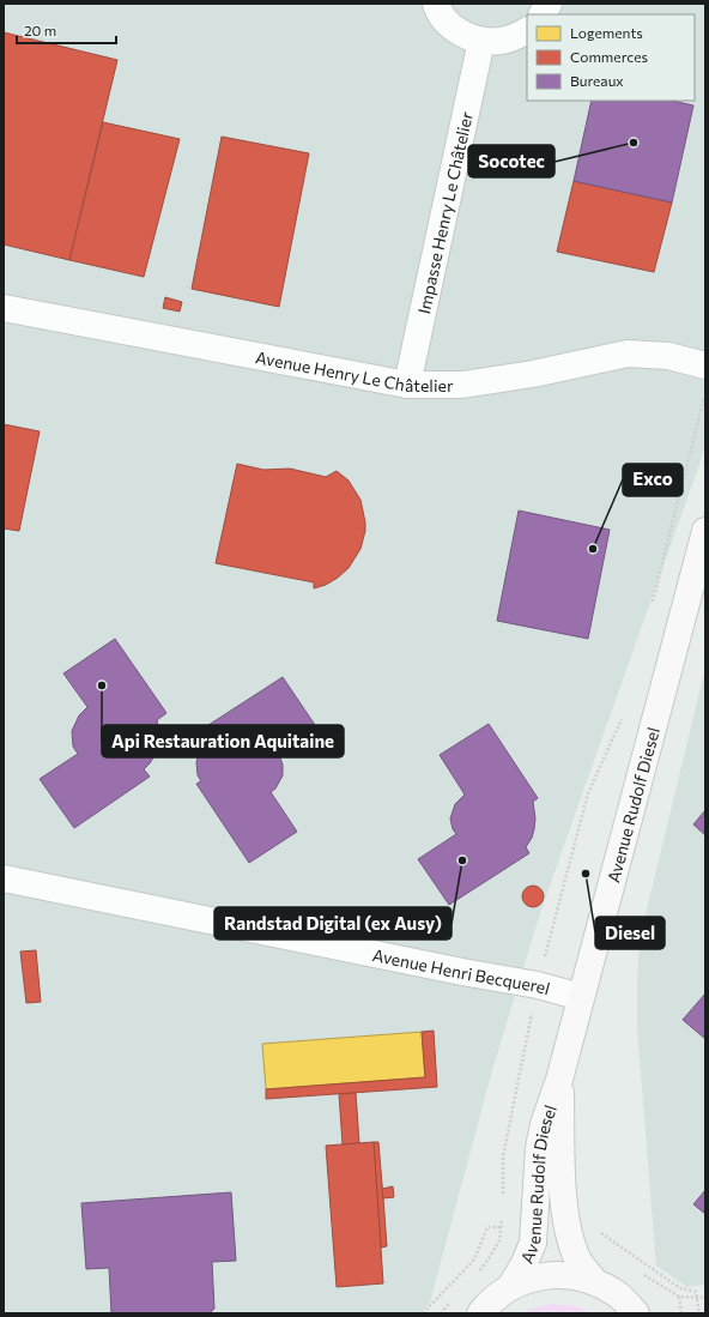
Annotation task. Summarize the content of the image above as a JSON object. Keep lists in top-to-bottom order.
{
  "streets": {
    "street": [
      "Impasse Henry Le Châtelier",
      "Avenue Henry Le Châtelier",
      "Avenue Rudolf Diesel",
      "Avenue Henri Becquerel"
    ]
  },
  "crossings": [
    ["Impasse Henry Le Châtelier", "Avenue Henry Le Châtelier"],
    ["Avenue Rudolf Diesel", "Avenue Henri Becquerel"]
  ],
  "places": [
    "Socotec",
    "Exco",
    "Api Restauration Aquitaine",
    "Randstad Digital (ex Ausy)",
    "Diesel"
  ],
  "legend": ["Logements", "Commerces", "Bureaux"],
  "scale_bar": "20 m"
}
